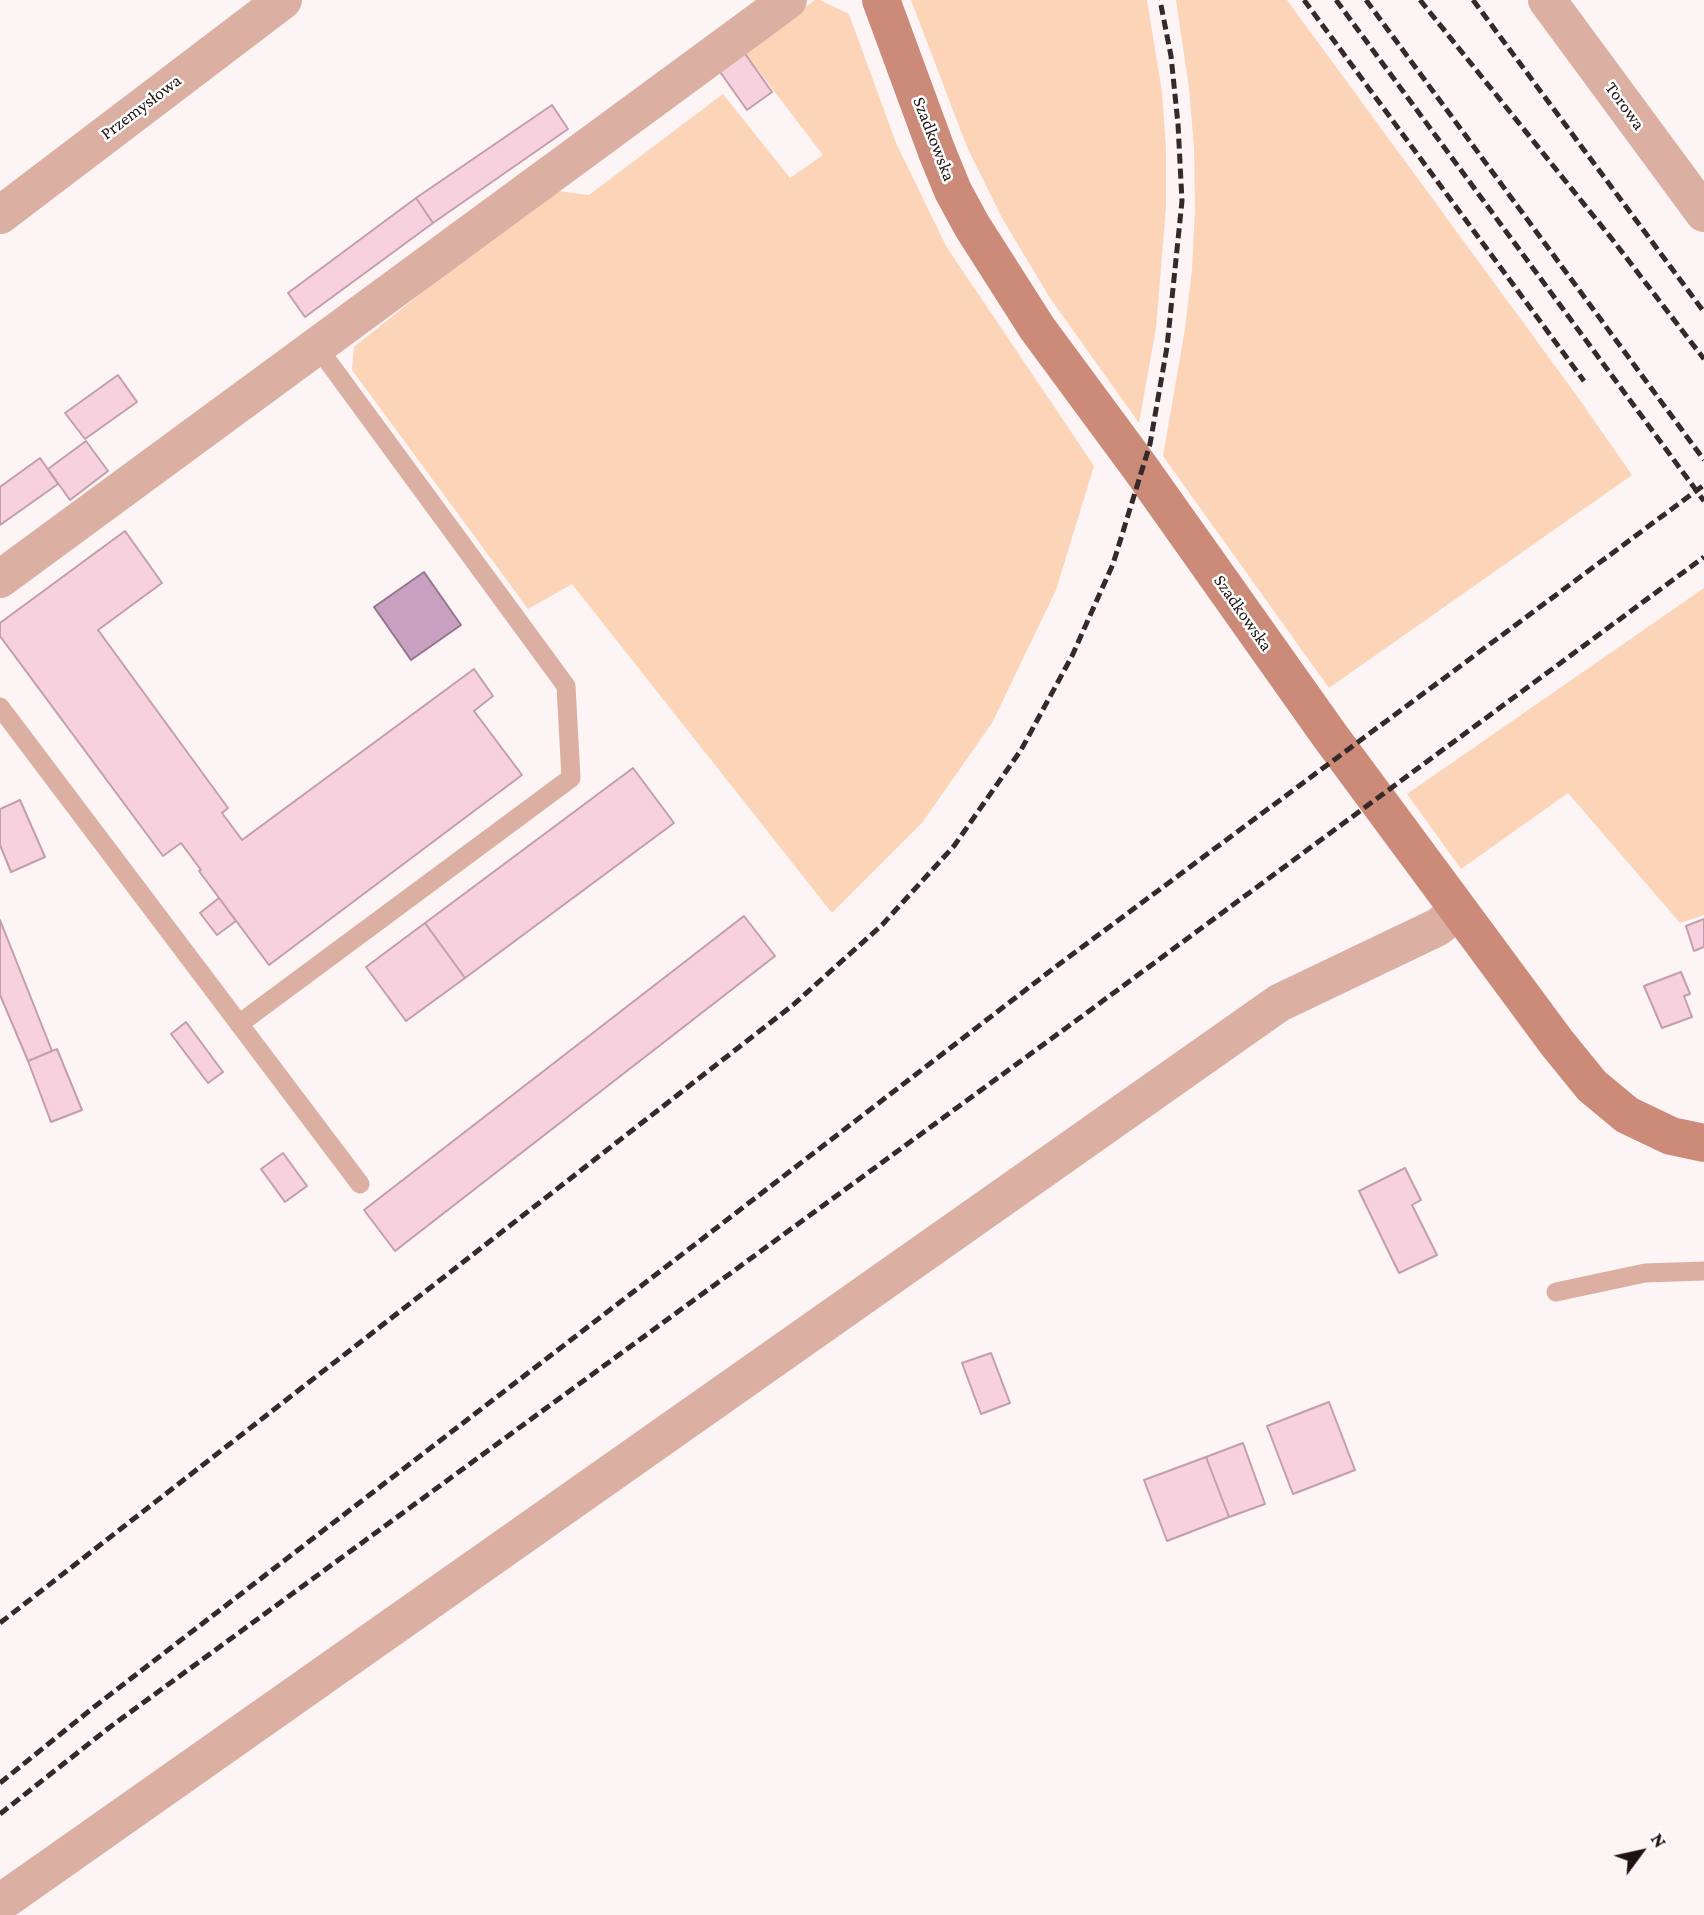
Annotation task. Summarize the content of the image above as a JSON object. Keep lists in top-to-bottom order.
{
  "streets": {
    "street": ["Torowa", "Przemysłowa", "Szadkowska"]
  },
  "north": "top right"
}
